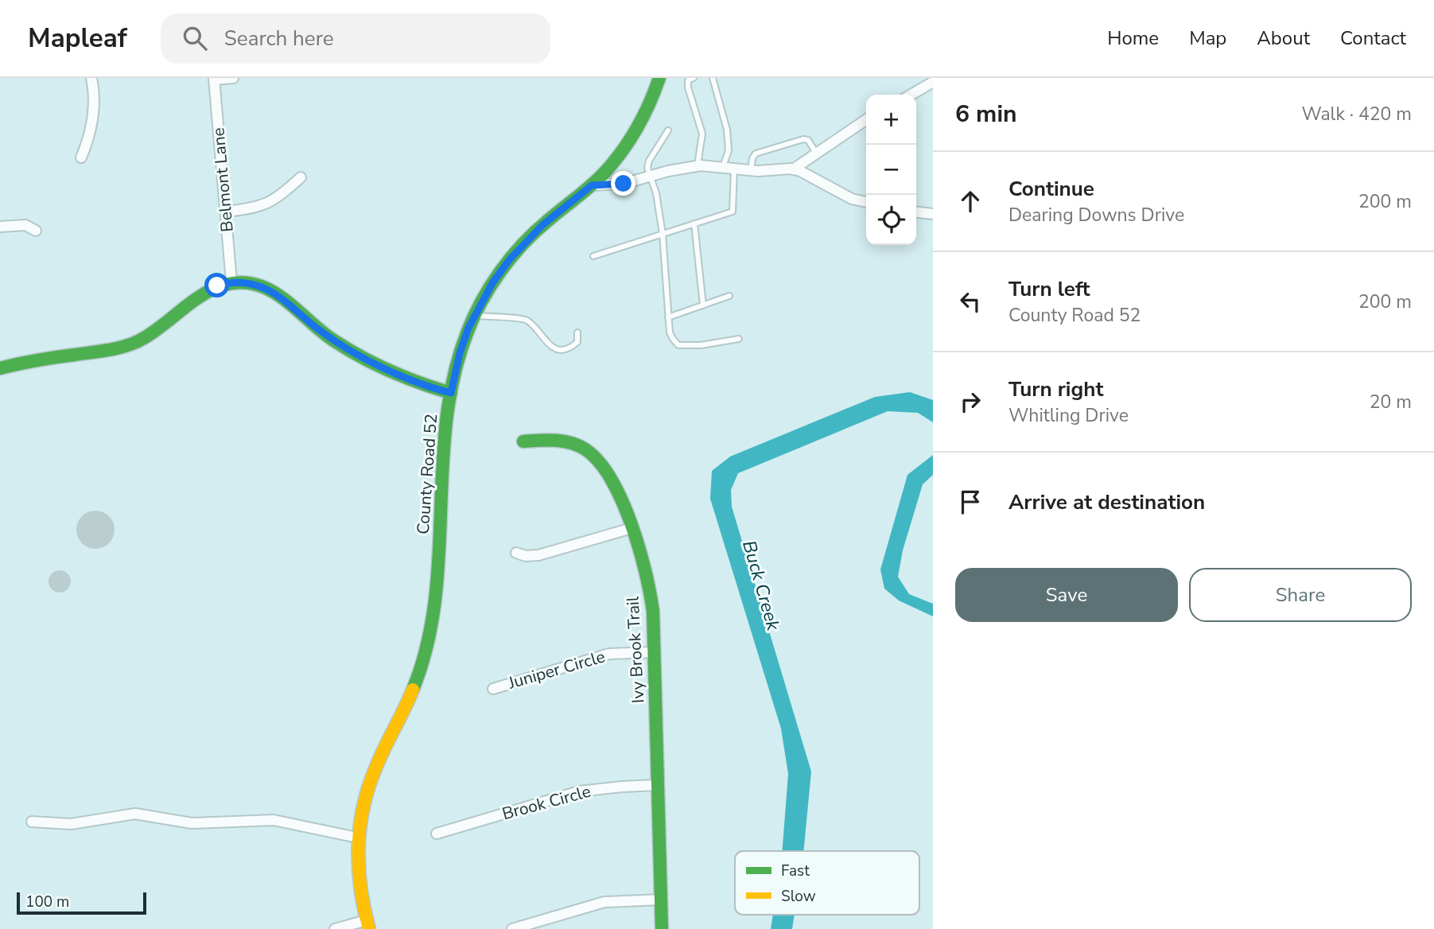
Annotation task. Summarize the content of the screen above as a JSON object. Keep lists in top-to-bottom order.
{
  "streets": {
    "street": [
      "Belmont Lane",
      "County Road 52",
      "Ivy Brook Trail",
      "Juniper Circle",
      "Brook Circle"
    ]
  },
  "crossings": [
    ["Ivy Brook Trail", "Juniper Circle"],
    ["Ivy Brook Trail", "Brook Circle"]
  ],
  "water": ["Buck Creek"],
  "legend": ["Fast", "Slow"],
  "scale_bar": "100 m",
  "page": {
    "header": "Mapleaf",
    "search": "Search here",
    "nav": [
      "Home",
      "Map",
      "About",
      "Contact"
    ],
    "heading": ["6 min", "Walk · 420 m"],
    "map_buttons": ["+", "−"],
    "list": [
      ["Continue", "Dearing Downs Drive", "200 m"],
      ["Turn left", "County Road 52", "200 m"],
      ["Turn right", "Whitling Drive", "20 m"],
      "Arrive at destination"
    ],
    "buttons": ["Save", "Share"],
    "scale": "100 m"
  }
}
